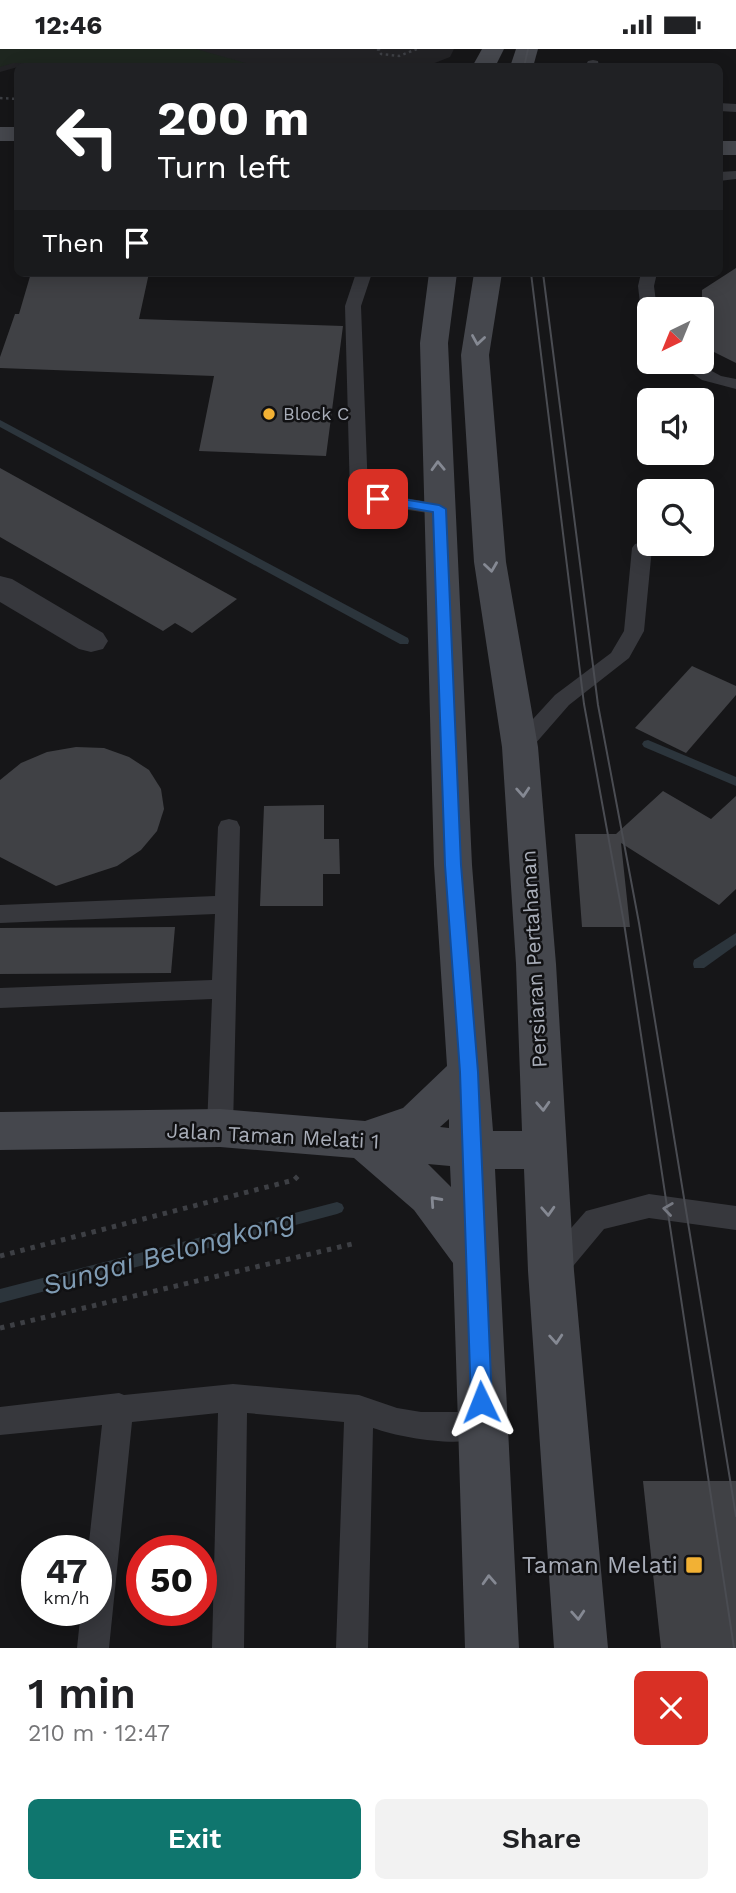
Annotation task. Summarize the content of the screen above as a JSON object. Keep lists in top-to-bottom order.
{
  "streets": {
    "main road": ["Persiaran Pertahanan", "Jalan Taman Melati 1"]
  },
  "crossings": [
    ["Persiaran Pertahanan", "Jalan Taman Melati 1"]
  ],
  "water": ["Sungai Belongkong"],
  "places": {
    "other": ["Block C"],
    "transit": ["Taman Melati"]
  },
  "north": "bottom left",
  "page": {
    "status": "12:46",
    "turn": ["200 m", "Turn left"],
    "then": "Then",
    "speed": "47 km/h",
    "limit": "50",
    "heading": ["1 min", "210 m · 12:47"],
    "buttons": ["Exit", "Share"]
  }
}
